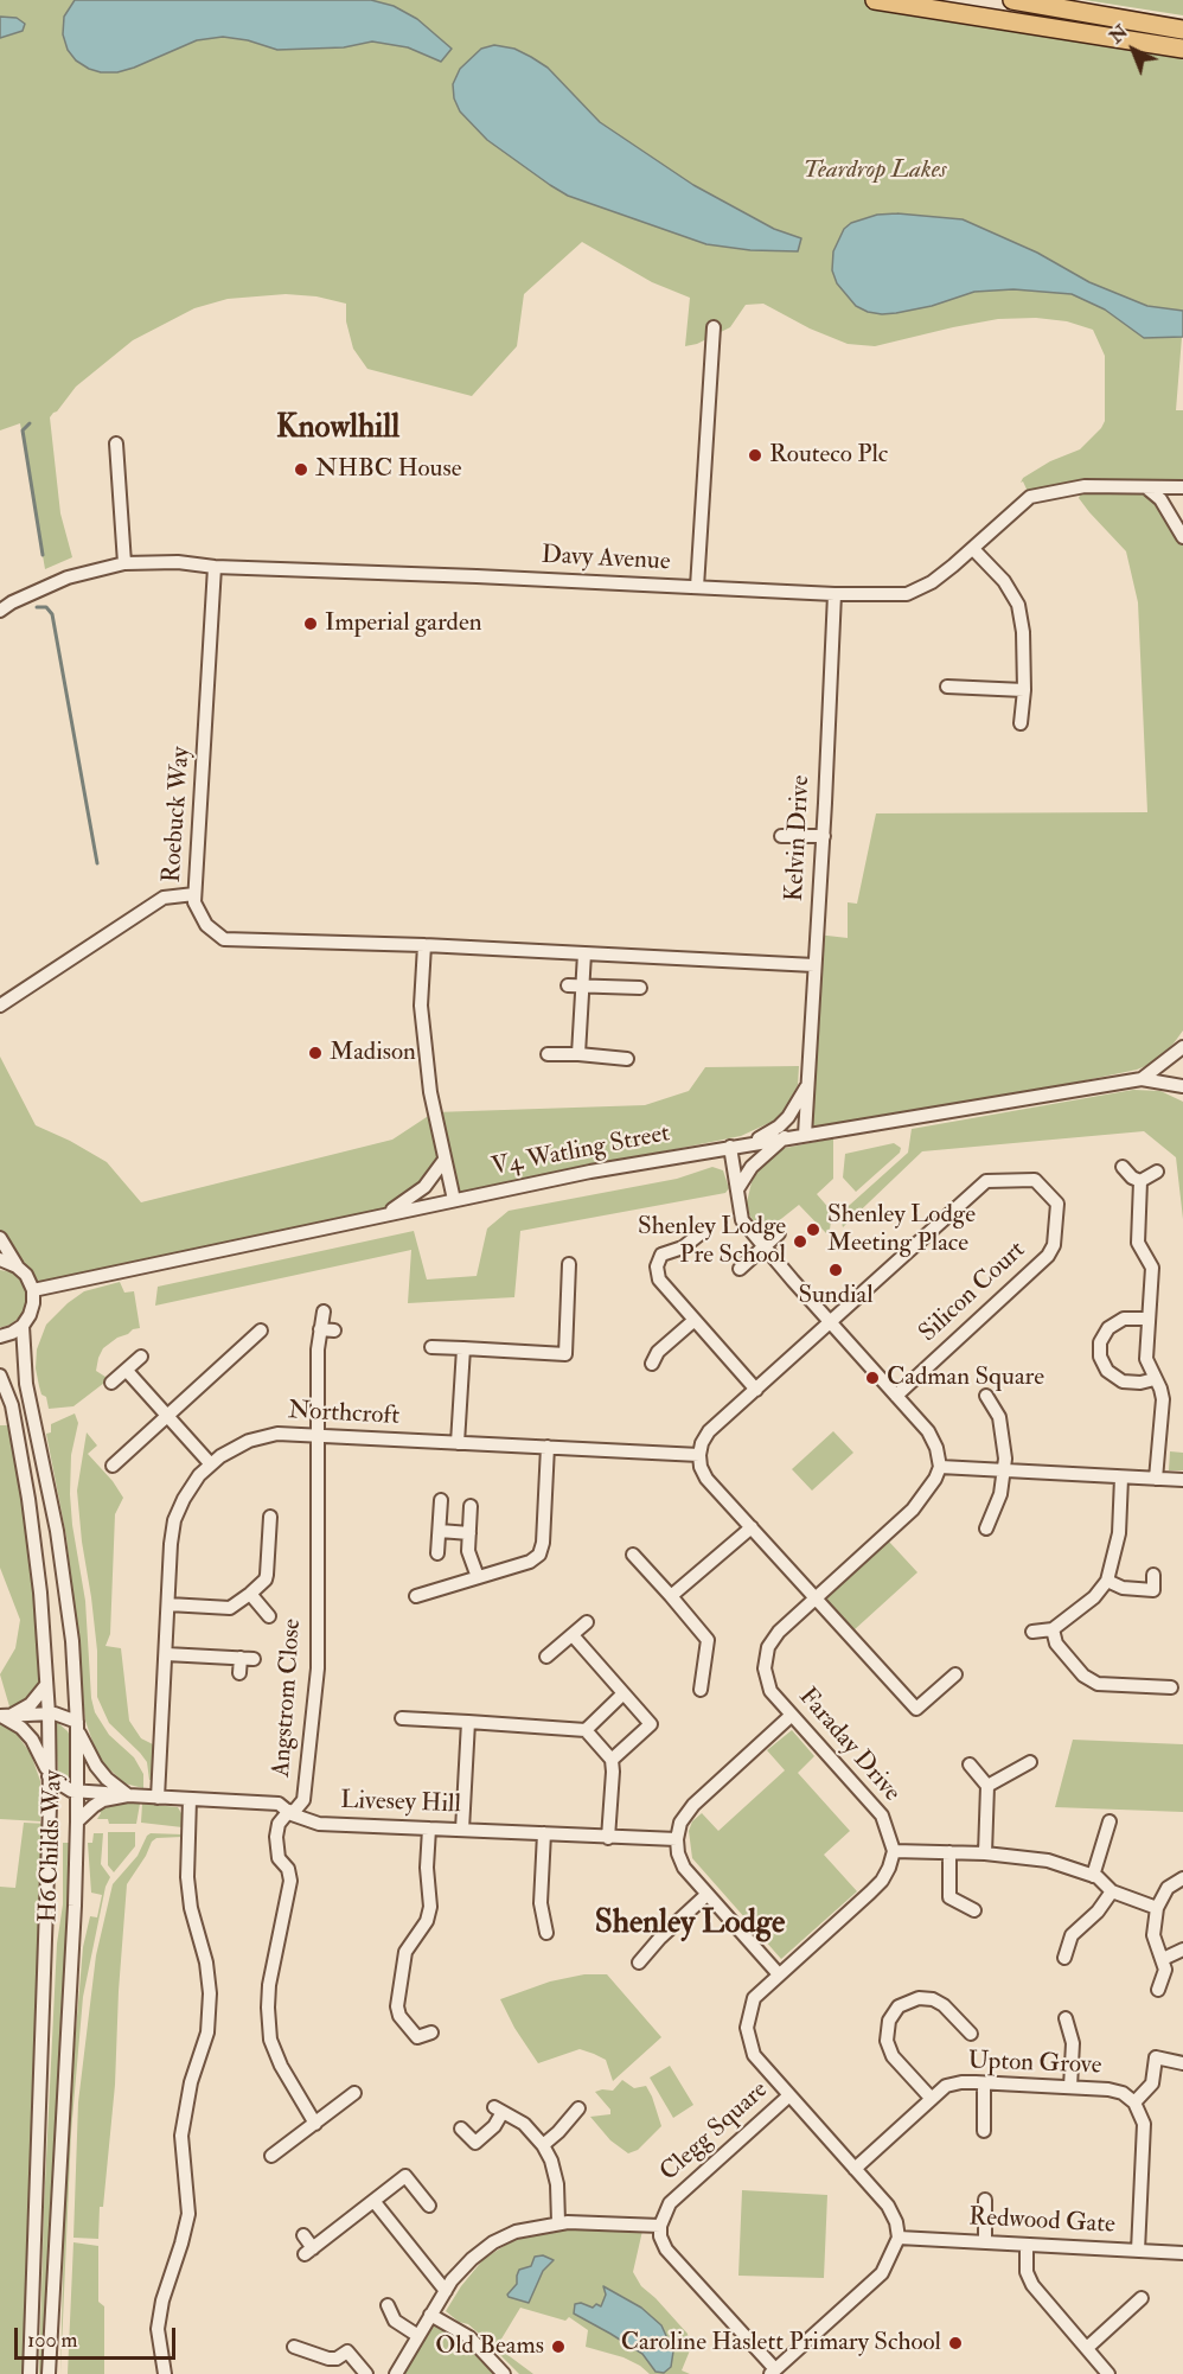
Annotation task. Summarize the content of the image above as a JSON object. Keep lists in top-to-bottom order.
{
  "streets": {
    "street": [
      "Davy Avenue",
      "Roebuck Way",
      "Kelvin Drive",
      "V4 Watling Street",
      "Silicon Court",
      "Northcroft",
      "Angstrom Close",
      "Faraday Drive",
      "Livesey Hill",
      "H6 Childs Way",
      "Upton Grove",
      "Clegg Square",
      "Redwood Gate"
    ]
  },
  "crossings": [
    ["Davy Avenue", "Roebuck Way"],
    ["Davy Avenue", "Kelvin Drive"],
    ["Roebuck Way", "Kelvin Drive"],
    ["Kelvin Drive", "V4 Watling Street"],
    ["V4 Watling Street", "H6 Childs Way"],
    ["Northcroft", "Angstrom Close"],
    ["Northcroft", "Livesey Hill"],
    ["Angstrom Close", "Livesey Hill"],
    ["Livesey Hill", "H6 Childs Way"]
  ],
  "districts": ["Knowlhill", "Shenley Lodge"],
  "parks": ["Teardrop Lakes"],
  "places": [
    "Routeco Plc",
    "NHBC House",
    "Imperial garden",
    "Madison",
    "Shenley Lodge Meeting Place",
    "Shenley Lodge Pre School",
    "Sundial",
    "Cadman Square",
    "Caroline Haslett Primary School",
    "Old Beams"
  ],
  "scale_bar": "100 m",
  "north": "top left"
}
